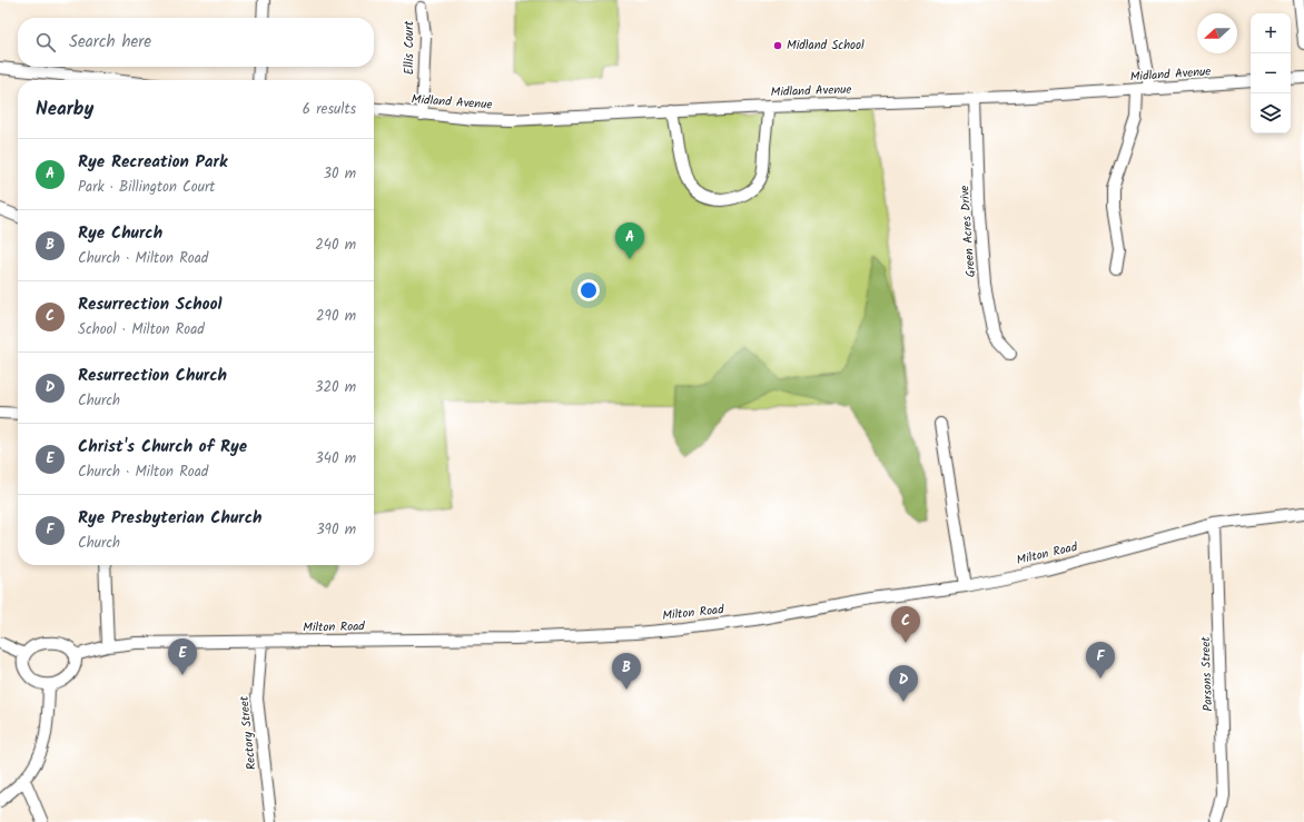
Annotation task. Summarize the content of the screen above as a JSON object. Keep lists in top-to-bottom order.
{
  "streets": {
    "street": [
      "Ellis Court",
      "Midland Avenue",
      "Green Acres Drive",
      "Milton Road",
      "Parsons Street",
      "Rectory Street"
    ]
  },
  "crossings": [
    ["Ellis Court", "Midland Avenue"],
    ["Midland Avenue", "Green Acres Drive"],
    ["Milton Road", "Parsons Street"],
    ["Milton Road", "Rectory Street"]
  ],
  "places": ["Midland School"],
  "north": "left",
  "page": {
    "map_buttons": ["+", "−"],
    "search": "Search here",
    "heading": ["Nearby", "6 results"],
    "list": [
      {
        "mark": "A",
        "name": "Rye Recreation Park",
        "note": "Park · Billington Court",
        "value": "30 m"
      },
      {
        "mark": "B",
        "name": "Rye Church",
        "note": "Church · Milton Road",
        "value": "240 m"
      },
      {
        "mark": "C",
        "name": "Resurrection School",
        "note": "School · Milton Road",
        "value": "290 m"
      },
      {
        "mark": "D",
        "name": "Resurrection Church",
        "note": "Church",
        "value": "320 m"
      },
      {
        "mark": "E",
        "name": "Christ's Church of Rye",
        "note": "Church · Milton Road",
        "value": "340 m"
      },
      {
        "mark": "F",
        "name": "Rye Presbyterian Church",
        "note": "Church",
        "value": "390 m"
      }
    ],
    "pins": [
      "A",
      "C",
      "E",
      "F",
      "B",
      "D"
    ]
  }
}
